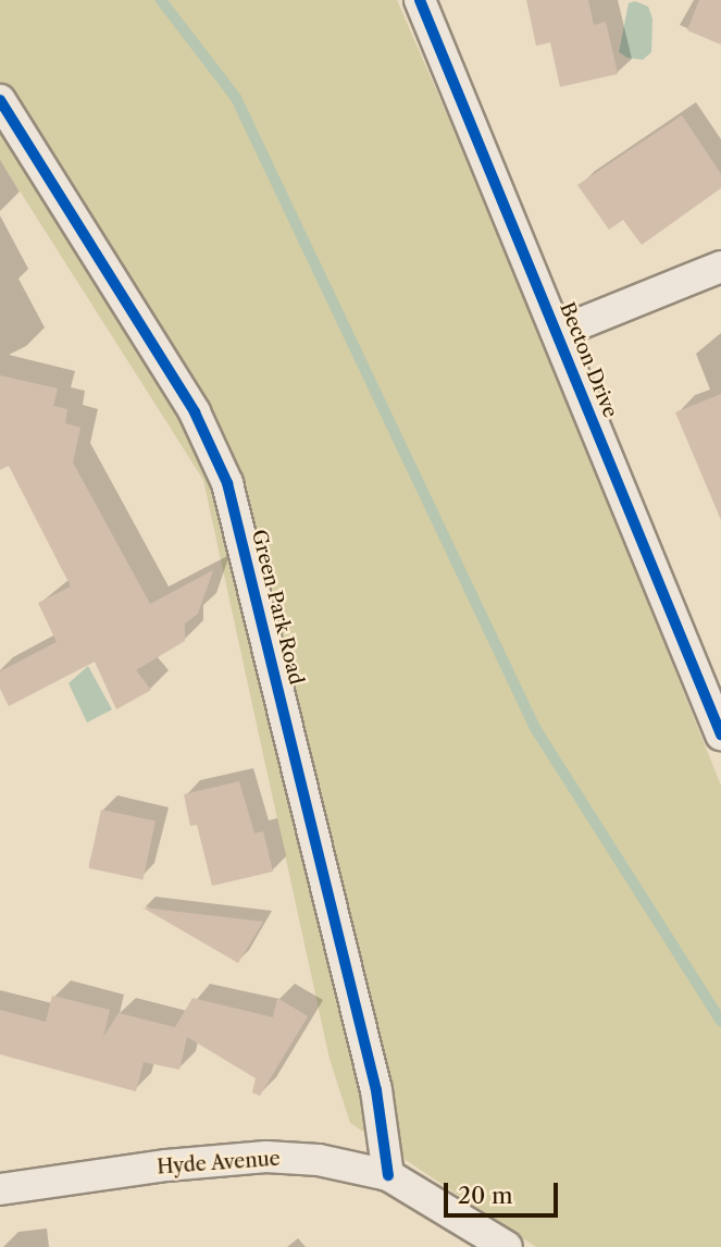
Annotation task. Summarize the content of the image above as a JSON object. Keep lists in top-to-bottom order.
{
  "streets": {
    "street": ["Becton Drive", "Green Park Road", "Hyde Avenue"]
  },
  "crossings": [
    ["Green Park Road", "Hyde Avenue"]
  ],
  "scale_bar": "20 m"
}
